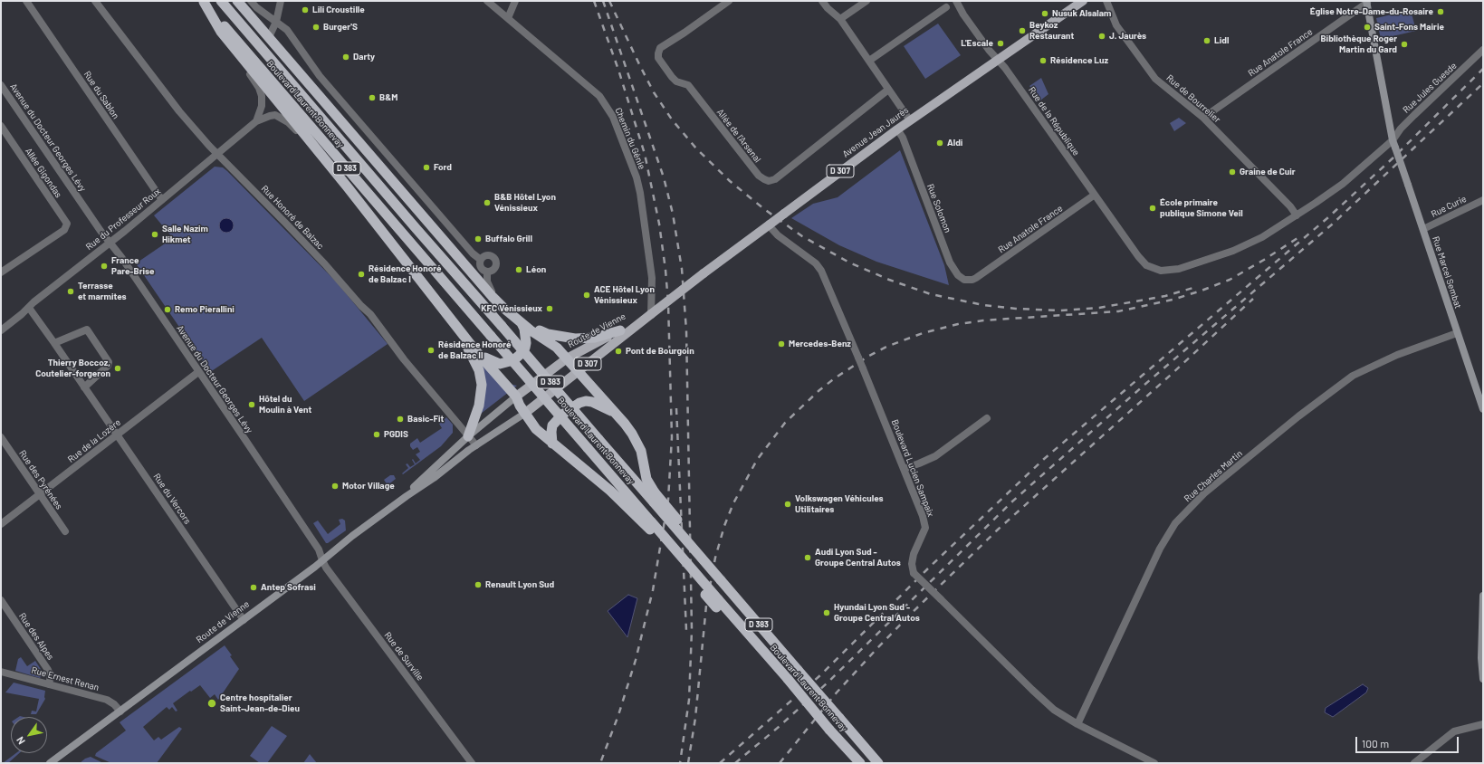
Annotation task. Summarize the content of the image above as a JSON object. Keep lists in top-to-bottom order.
{
  "streets": {
    "highway": ["Boulevard Laurent Bonnevay", "D 383"],
    "main road": [
      "Avenue Jean Jaurès",
      "D 307",
      "Rue Marcel Sembat",
      "Route de Vienne"
    ],
    "street": [
      "Rue Anatole France",
      "Rue Jules Guesde",
      "Rue du Sablon",
      "Rue de Bourrelier",
      "Rue de la République",
      "Allée de l'Arsenal",
      "Avenue du Docteur Georges Lévy",
      "Chemin du Génie",
      "Allée Gigondas",
      "Rue Curie",
      "Rue Solomon",
      "Rue Honoré de Balzac",
      "Rue du Professeur Roux",
      "Rue de la Lozère",
      "Boulevard Lucien Sampaix",
      "Rue Charles Martin",
      "Rue des Pyrénées",
      "Rue du Vercors",
      "Rue des Alpes",
      "Rue de Surville",
      "Rue Ernest Renan"
    ]
  },
  "crossings": [
    ["Rue Anatole France", "Rue de Bourrelier"],
    ["Rue Anatole France", "Rue de la République"],
    ["Rue Anatole France", "Rue Solomon"],
    ["Rue Anatole France", "Rue Marcel Sembat"],
    ["Rue Jules Guesde", "Rue de Bourrelier"],
    ["Rue Jules Guesde", "Rue de la République"],
    ["Rue Jules Guesde", "Rue Marcel Sembat"],
    ["Rue du Sablon", "Rue du Professeur Roux"],
    ["Rue de Bourrelier", "Rue de la République"],
    ["Rue de la République", "Avenue Jean Jaurès"],
    ["Avenue Jean Jaurès", "Chemin du Génie"],
    ["Avenue Jean Jaurès", "Rue Solomon"],
    ["Avenue Jean Jaurès", "Route de Vienne"],
    ["Avenue Jean Jaurès", "Boulevard Lucien Sampaix"],
    ["Avenue du Docteur Georges Lévy", "Rue du Professeur Roux"],
    ["Avenue du Docteur Georges Lévy", "Route de Vienne"],
    ["Avenue du Docteur Georges Lévy", "Rue de la Lozère"],
    ["Avenue du Docteur Georges Lévy", "Rue de Surville"],
    ["Chemin du Génie", "Route de Vienne"],
    ["Rue Curie", "Rue Marcel Sembat"],
    ["Rue Honoré de Balzac", "Rue du Professeur Roux"],
    ["Rue Honoré de Balzac", "Route de Vienne"],
    ["Rue du Professeur Roux", "Rue du Vercors"],
    ["Rue Marcel Sembat", "Rue Charles Martin"],
    ["Route de Vienne", "Rue du Vercors"],
    ["Route de Vienne", "Rue de Surville"],
    ["Route de Vienne", "Rue Ernest Renan"],
    ["Rue de la Lozère", "Rue des Pyrénées"],
    ["Rue de la Lozère", "Rue du Vercors"],
    ["Boulevard Lucien Sampaix", "Rue Charles Martin"],
    ["Rue des Alpes", "Rue Ernest Renan"]
  ],
  "places": [
    "Lili Croustille",
    "Église Notre-Dame-du-Rosaire",
    "Nusuk Alsalam",
    "Burger'S",
    "Saint-Fons Mairie",
    "Beykoz Restaurant",
    "J. Jaurès",
    "Lidl",
    "L'Escale",
    "Bibliothèque Roger Martin du Gard",
    "Darty",
    "Résidence Luz",
    "B&M",
    "Aldi",
    "Ford",
    "Graine de Cuir",
    "B&B Hôtel Lyon Vénissieux",
    "École primaire publique Simone Veil",
    "Salle Nazim Hikmet",
    "Buffalo Grill",
    "France Pare-Brise",
    "Léon",
    "Résidence Honoré de Balzac I",
    "Terrasse et marmites",
    "ACE Hôtel Lyon Vénissieux",
    "KFC Vénissieux",
    "Remo Pierallini",
    "Mercedes-Benz",
    "Résidence Honoré de Balzac II",
    "Pont de Bourgoin",
    "Thierry Boccoz, Coutelier-forgeron",
    "Hôtel du Moulin à Vent",
    "Basic-Fit",
    "PGDIS",
    "Motor Village",
    "Volkswagen Véhicules Utilitaires",
    "Audi Lyon Sud - Groupe Central Autos",
    "Renault Lyon Sud",
    "Antep Sofrasi",
    "Hyundai Lyon Sud - Groupe Central Autos",
    "Centre hospitalier Saint-Jean-de-Dieu"
  ],
  "scale_bar": "100 m",
  "north": "bottom left"
}
